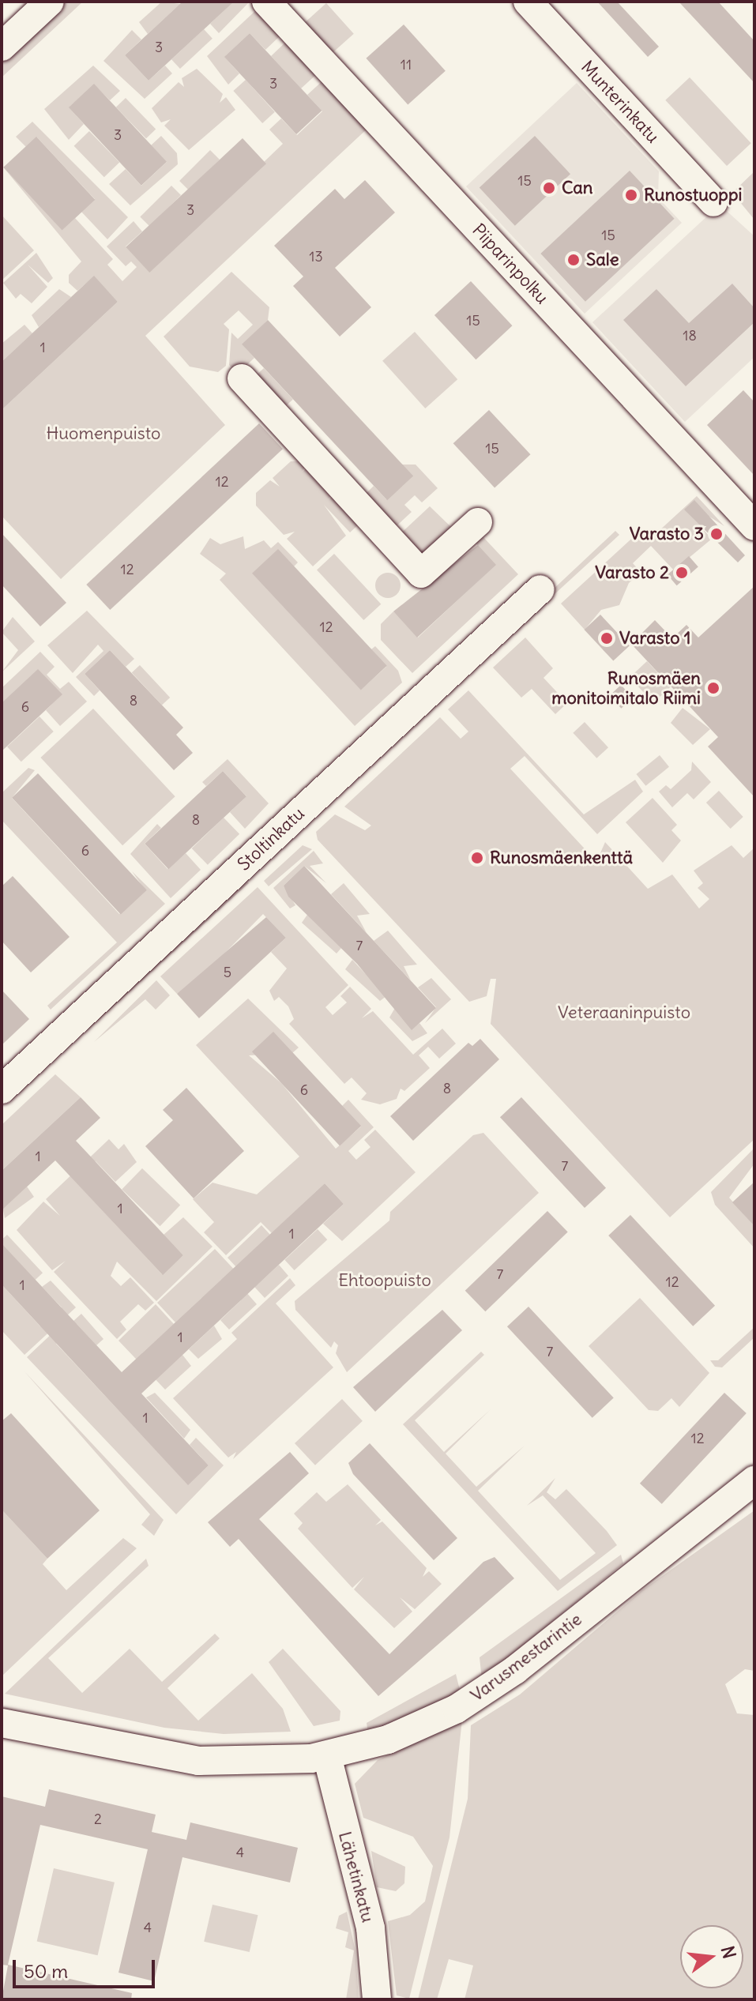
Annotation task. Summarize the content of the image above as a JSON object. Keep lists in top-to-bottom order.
{
  "streets": {
    "street": [
      "Munterinkatu",
      "Piiparinpolku",
      "Stoltinkatu",
      "Varusmestarintie",
      "Lähetinkatu"
    ]
  },
  "crossings": [
    ["Varusmestarintie", "Lähetinkatu"]
  ],
  "parks": ["Huomenpuisto", "Veteraaninpuisto", "Ehtoopuisto"],
  "places": [
    "Can",
    "Runostuoppi",
    "Sale",
    "Varasto 3",
    "Varasto 2",
    "Varasto 1",
    "Runosmäen monitoimitalo Riimi",
    "Runosmäenkenttä"
  ],
  "house_numbers": [
    "3",
    "11",
    "3",
    "3",
    "15",
    "3",
    "15",
    "13",
    "15",
    "18",
    "1",
    "15",
    "12",
    "12",
    "12",
    "8",
    "6",
    "8",
    "6",
    "7",
    "5",
    "8",
    "6",
    "1",
    "7",
    "1",
    "1",
    "7",
    "12",
    "1",
    "1",
    "7",
    "1",
    "12",
    "2",
    "4",
    "4"
  ],
  "scale_bar": "50 m",
  "north": "right"
}
